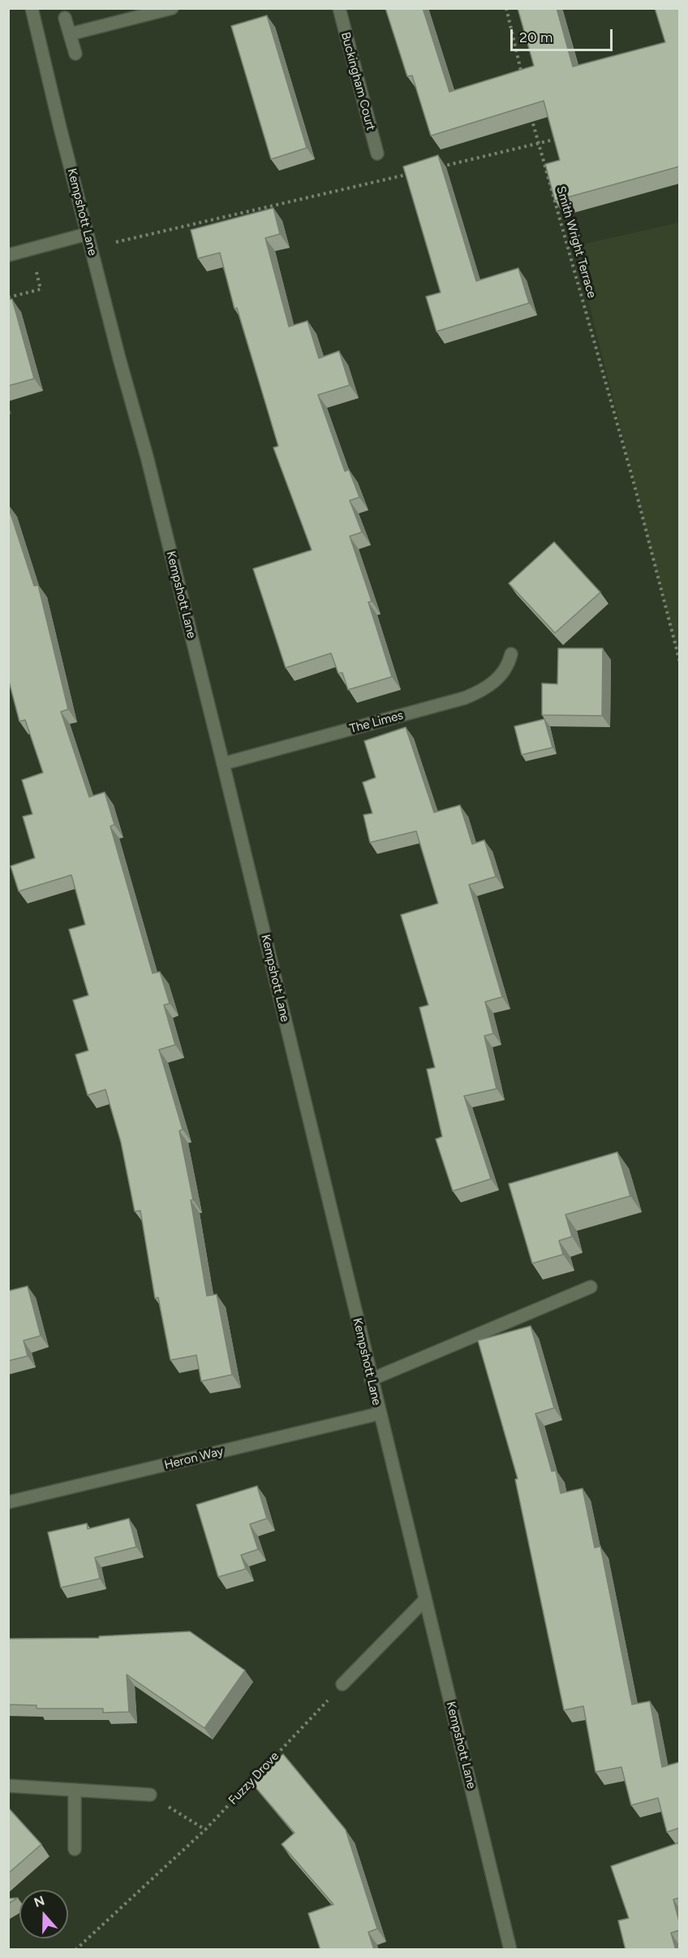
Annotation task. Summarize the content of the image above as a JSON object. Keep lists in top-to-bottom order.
{
  "streets": {
    "street": [
      "Buckingham Court",
      "Kempshott Lane",
      "The Limes",
      "Heron Way"
    ],
    "path": ["Smith Wright Terrace", "Fuzzy Drove"]
  },
  "crossings": [
    ["Kempshott Lane", "The Limes"],
    ["Kempshott Lane", "Heron Way"]
  ],
  "scale_bar": "20 m",
  "north": "top"
}
